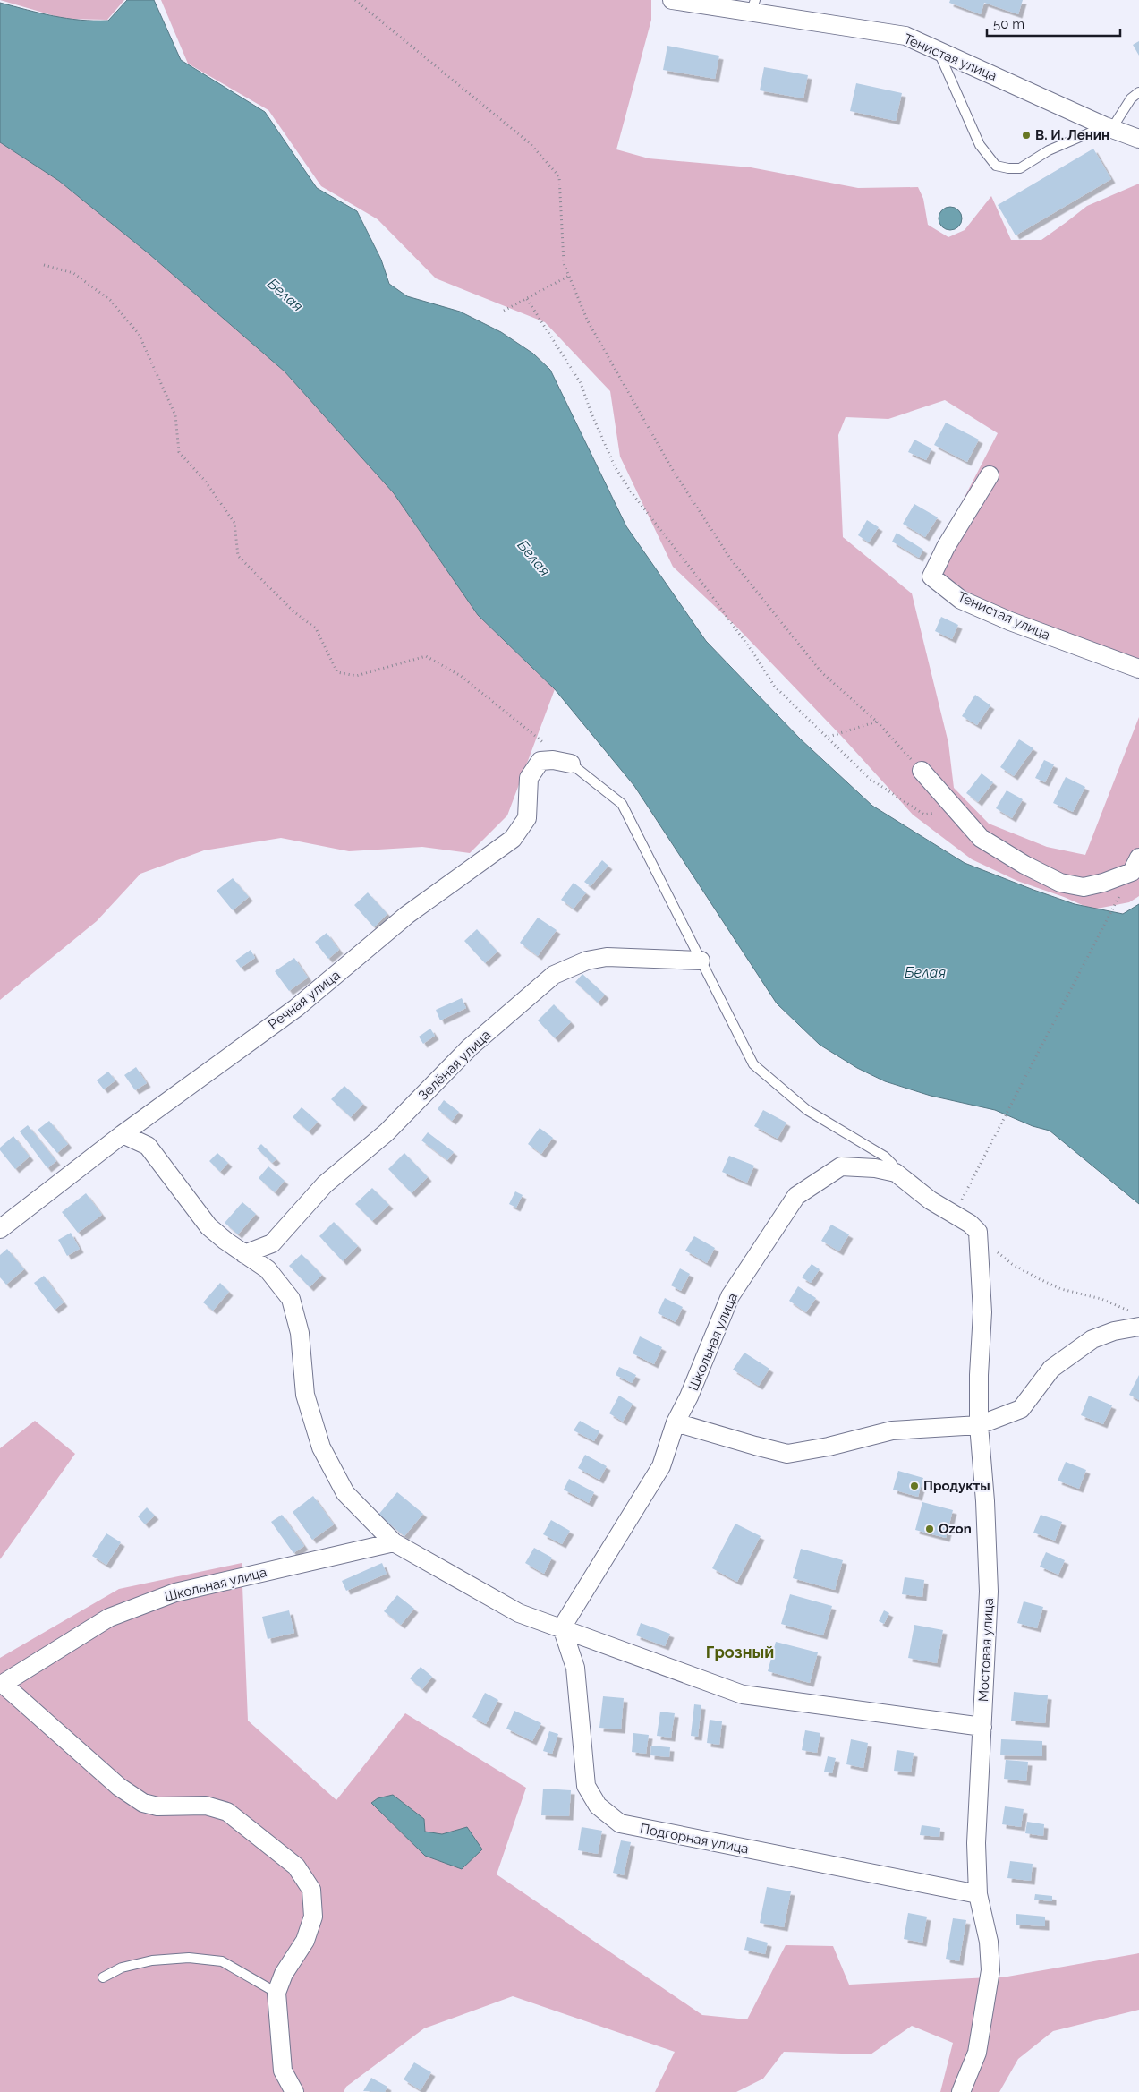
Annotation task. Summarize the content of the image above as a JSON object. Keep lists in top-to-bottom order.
{
  "streets": {
    "street": [
      "Тенистая улица",
      "Речная улица",
      "Зелёная улица",
      "Школьная улица",
      "Мостовая улица",
      "Подгорная улица"
    ]
  },
  "crossings": [
    ["Школьная улица", "Мостовая улица"],
    ["Школьная улица", "Подгорная улица"],
    ["Мостовая улица", "Подгорная улица"]
  ],
  "districts": ["Грозный"],
  "water": ["Белая"],
  "places": ["В. И. Ленин", "Продукты", "Ozon"],
  "scale_bar": "50 m"
}
